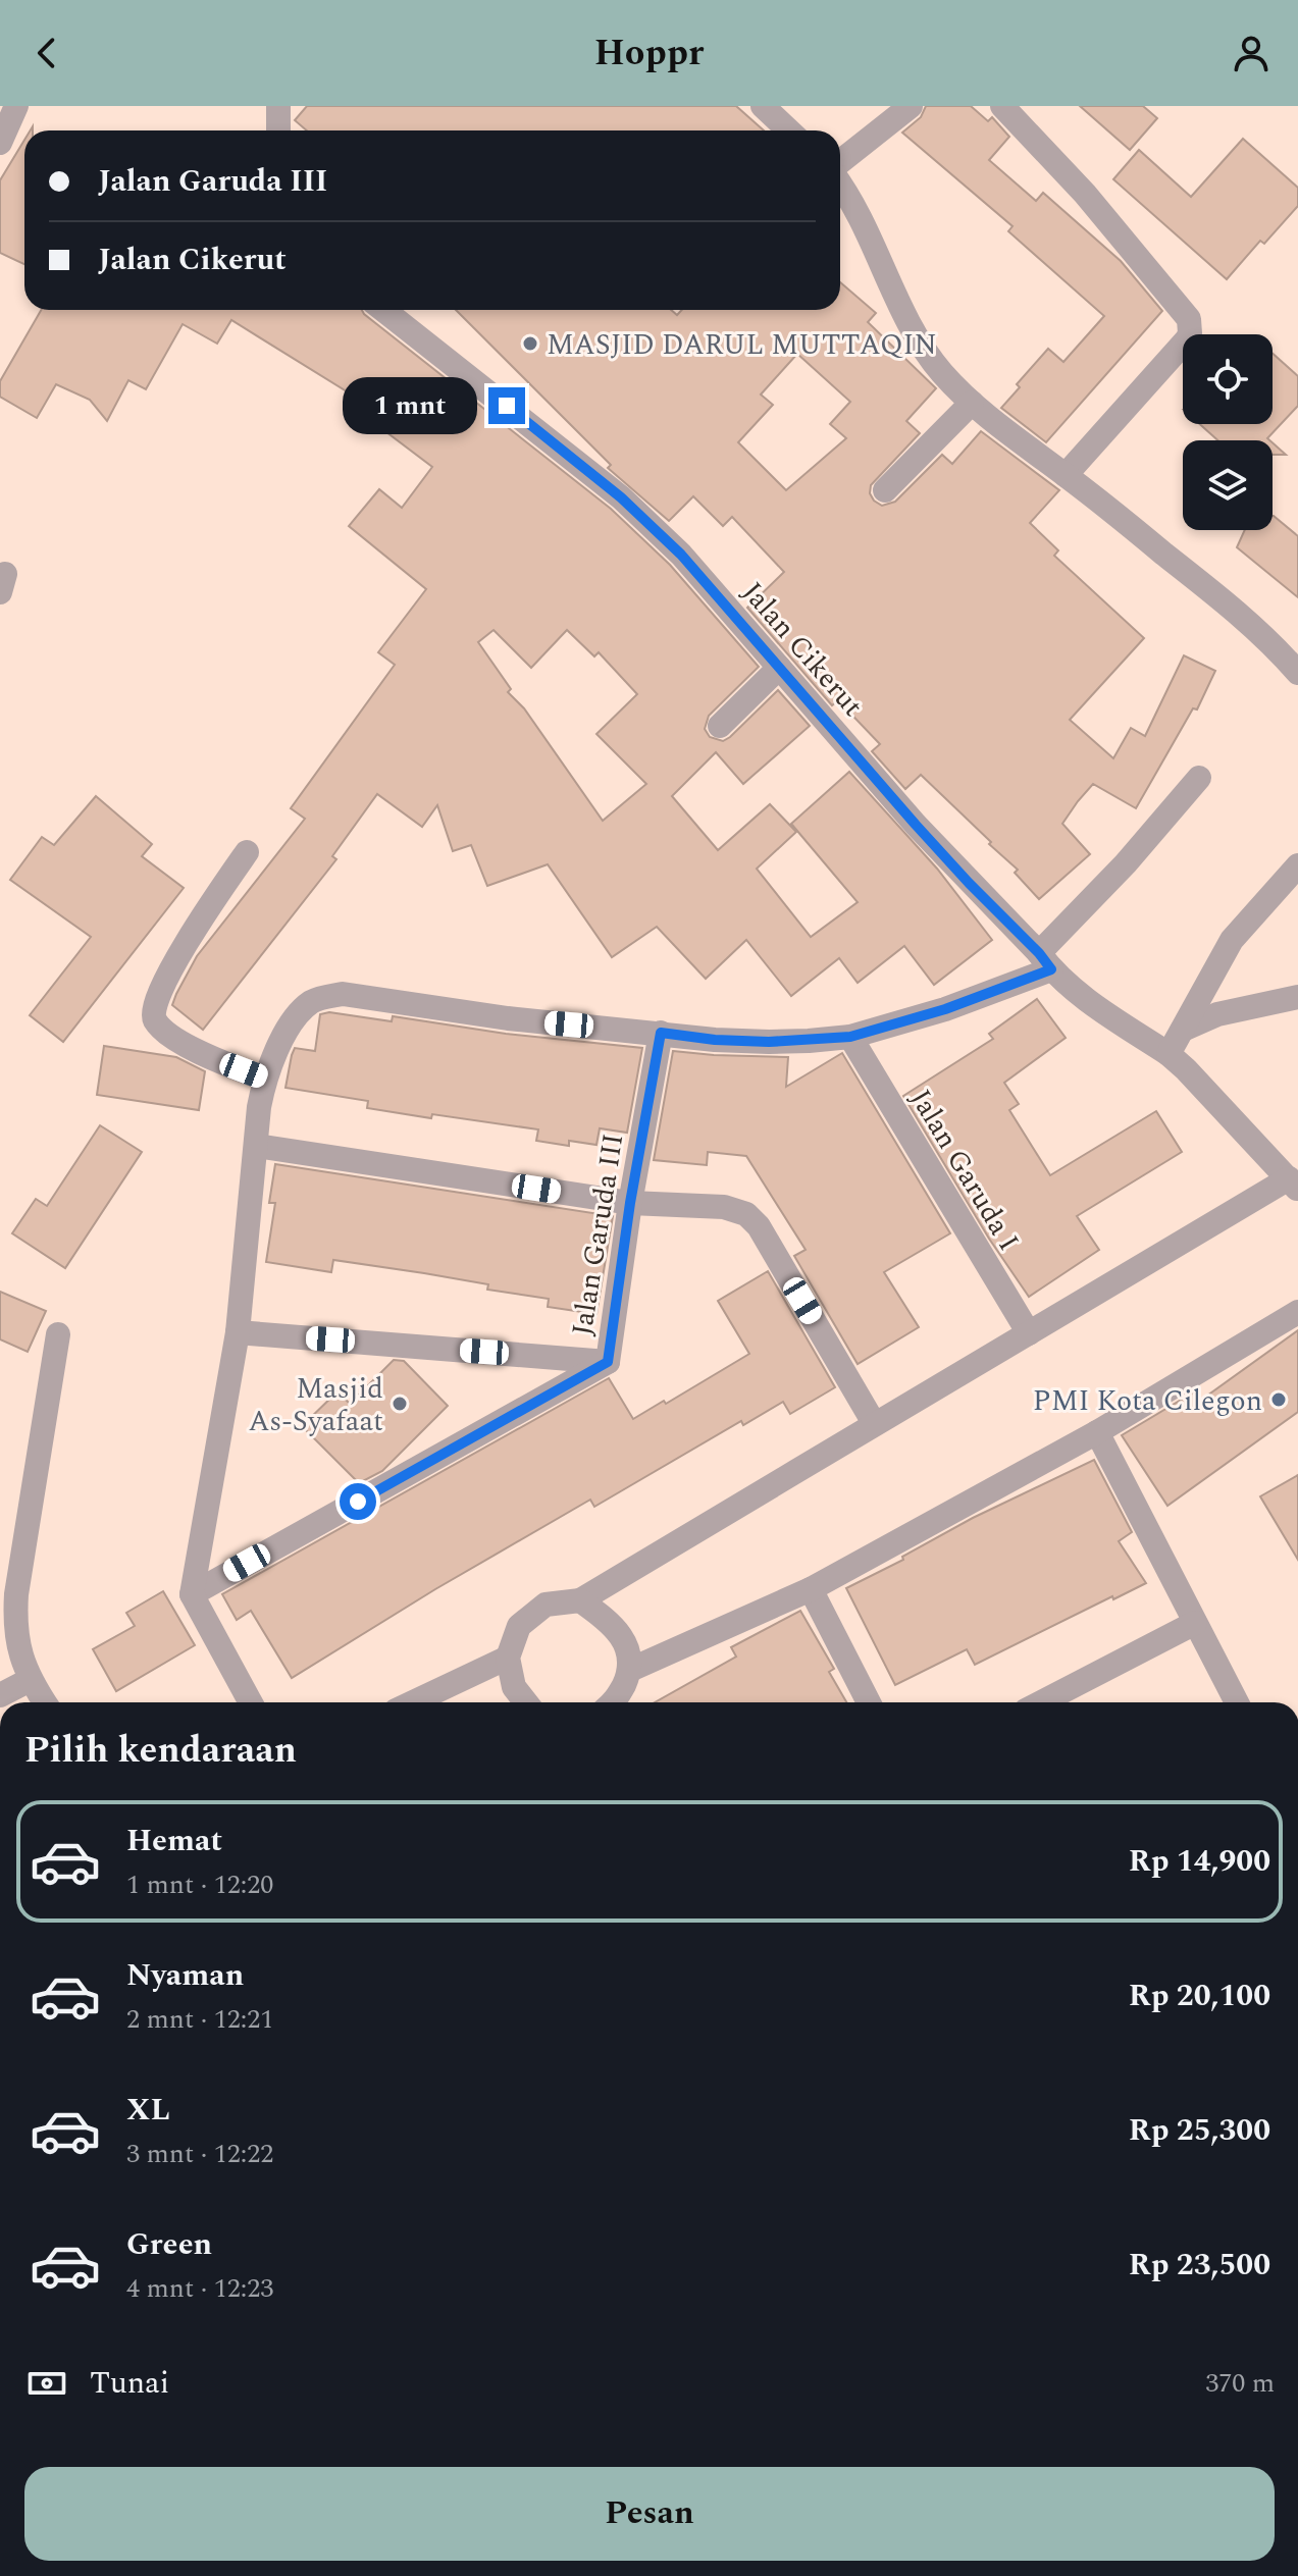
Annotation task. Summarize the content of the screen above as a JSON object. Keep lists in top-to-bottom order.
{
  "streets": {
    "street": ["Jalan Cikerut", "Jalan Garuda I", "Jalan Garuda III"]
  },
  "places": ["MASJID DARUL MUTTAQIN", "PMI Kota Cilegon", "Masjid As-Syafaat"],
  "page": {
    "header": "Hoppr",
    "banner": ["Jalan Garuda III", "Jalan Cikerut"],
    "bubble": "1 mnt",
    "heading": "Pilih kendaraan",
    "list": [
      {
        "name": "Hemat",
        "note": "1 mnt · 12:20",
        "value": "Rp 14,900"
      },
      {
        "name": "Nyaman",
        "note": "2 mnt · 12:21",
        "value": "Rp 20,100"
      },
      {
        "name": "XL",
        "note": "3 mnt · 12:22",
        "value": "Rp 25,300"
      },
      {
        "name": "Green",
        "note": "4 mnt · 12:23",
        "value": "Rp 23,500"
      }
    ],
    "pay": ["Tunai", "370 m"],
    "buttons": "Pesan"
  }
}
